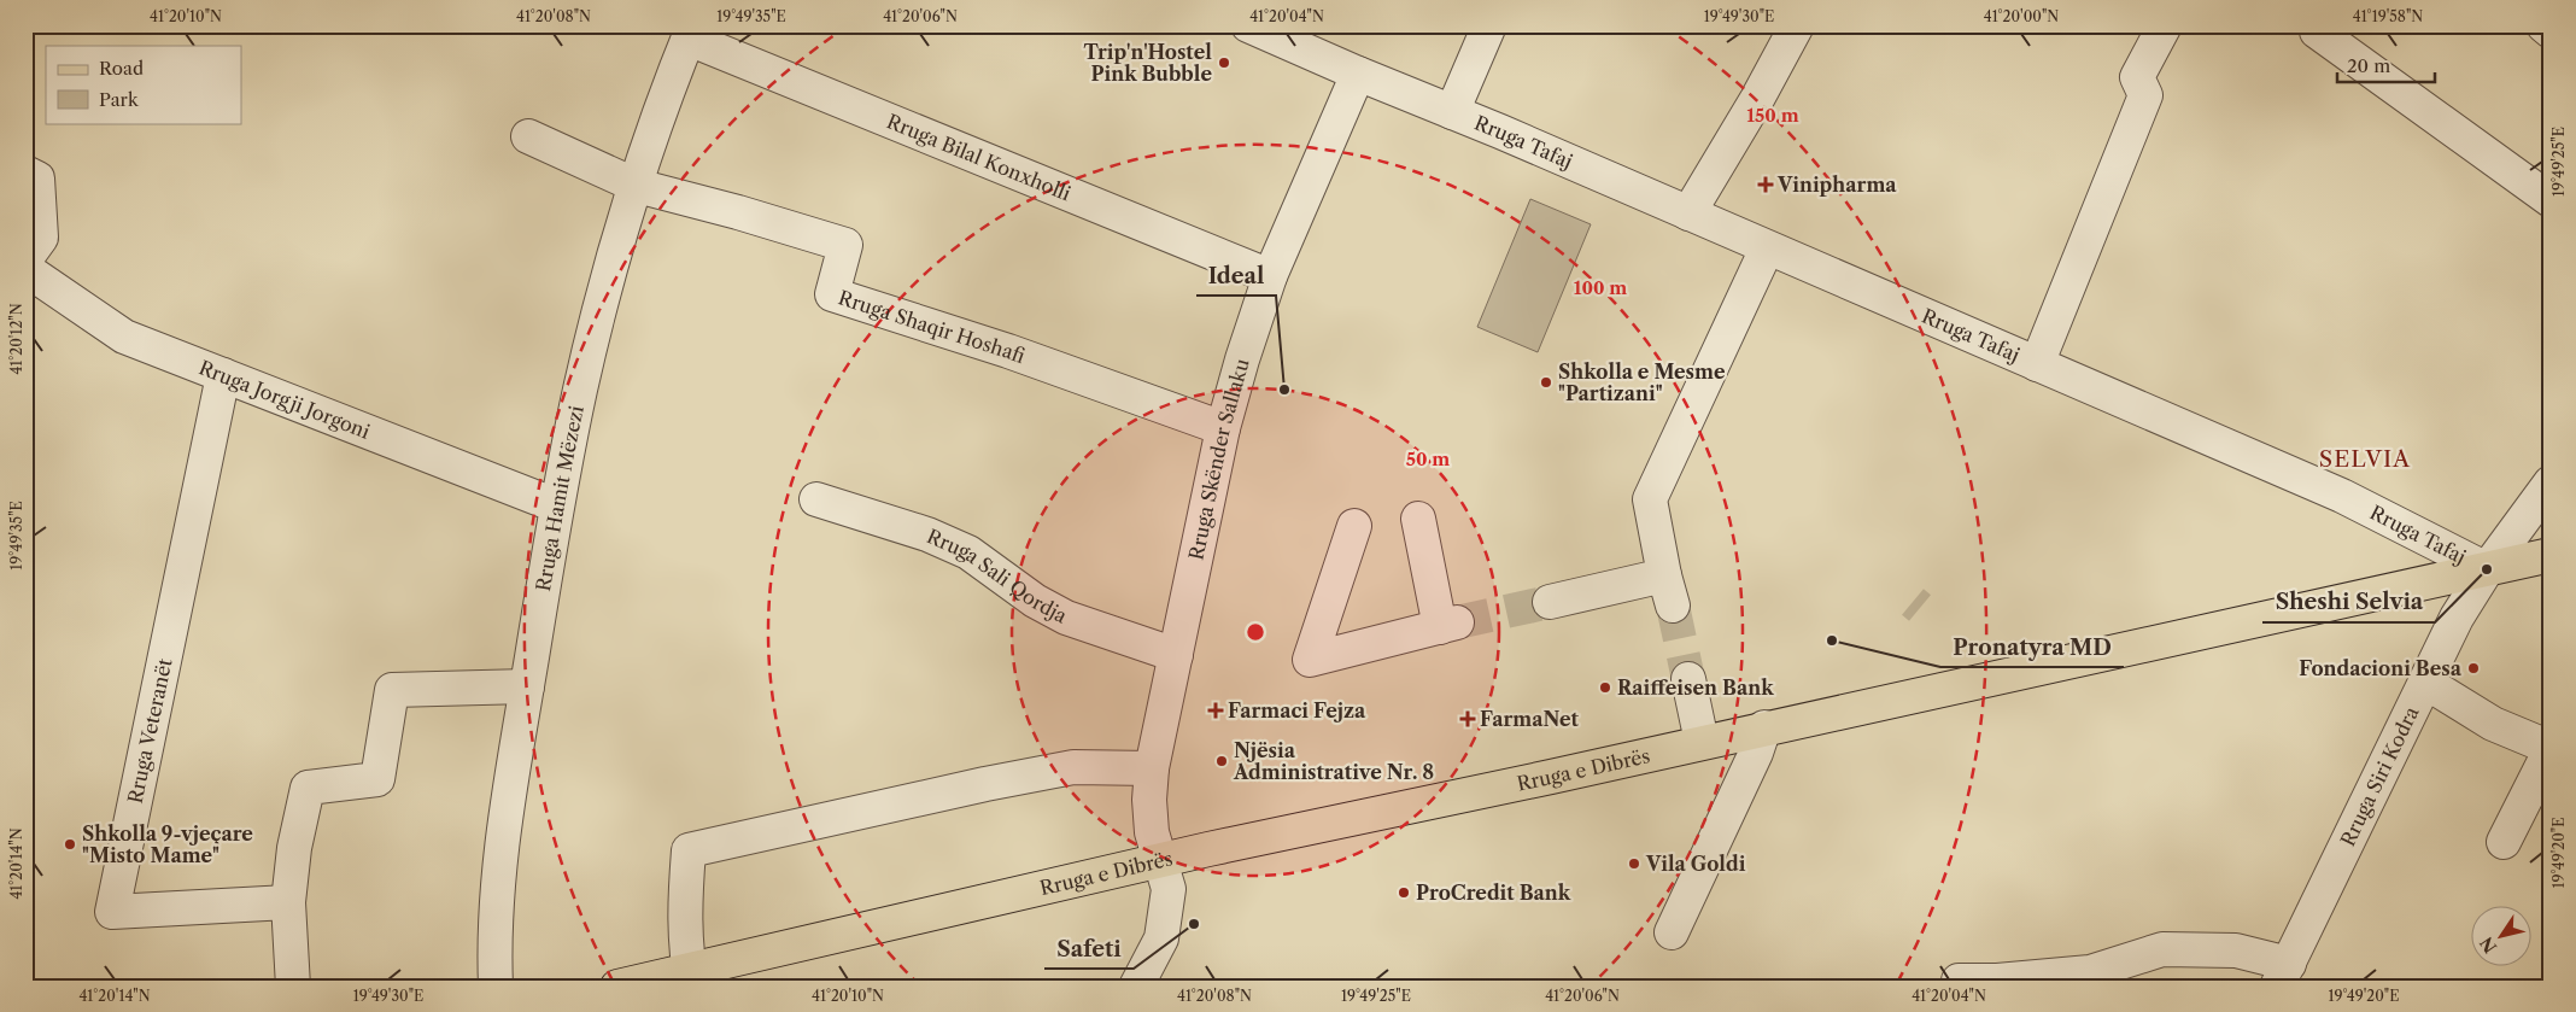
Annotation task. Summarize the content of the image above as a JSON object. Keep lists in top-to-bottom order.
{
  "streets": {
    "main road": ["Rruga e Dibrës"],
    "street": [
      "Rruga Tafaj",
      "Rruga Bilal Konxholli",
      "Rruga Shaqir Hoshafi",
      "Rruga Jorgji Jorgoni",
      "Rruga Skënder Sallaku",
      "Rruga Hamit Mëzezi",
      "Rruga Sali Qordja",
      "Rruga Veteranët",
      "Rruga Siri Kodra"
    ]
  },
  "crossings": [
    ["Rruga Tafaj", "Rruga Skënder Sallaku"],
    ["Rruga Tafaj", "Rruga e Dibrës"],
    ["Rruga Tafaj", "Rruga Siri Kodra"],
    ["Rruga Bilal Konxholli", "Rruga Skënder Sallaku"],
    ["Rruga Bilal Konxholli", "Rruga Hamit Mëzezi"],
    ["Rruga Shaqir Hoshafi", "Rruga Skënder Sallaku"],
    ["Rruga Shaqir Hoshafi", "Rruga Hamit Mëzezi"],
    ["Rruga Jorgji Jorgoni", "Rruga Hamit Mëzezi"],
    ["Rruga Jorgji Jorgoni", "Rruga Veteranët"],
    ["Rruga Skënder Sallaku", "Rruga Sali Qordja"],
    ["Rruga Skënder Sallaku", "Rruga e Dibrës"],
    ["Rruga e Dibrës", "Rruga Siri Kodra"]
  ],
  "districts": ["SELVIA"],
  "places": {
    "other": [
      "Trip'n'Hostel Pink Bubble",
      "Shkolla e Mesme \"Partizani\"",
      "Ideal",
      "Sheshi Selvia",
      "Pronatyra MD",
      "Fondacioni Besa",
      "Raiffeisen Bank",
      "Njësia Administrative Nr. 8",
      "Shkolla 9-vjeçare \"Misto Mame\"",
      "Vila Goldi",
      "ProCredit Bank",
      "Safeti"
    ],
    "health": ["Vinipharma", "Farmaci Fejza", "FarmaNet"]
  },
  "legend": ["Road", "Park"],
  "scale_bar": "20 m",
  "north": "bottom left",
  "coordinates": [
    "41°20'10\"N",
    "41°20'08\"N",
    "19°49'35\"E",
    "41°20'06\"N",
    "41°20'04\"N",
    "19°49'30\"E",
    "41°20'00\"N",
    "41°19'58\"N",
    "19°49'25\"E",
    "41°20'12\"N",
    "19°49'20\"E",
    "41°20'14\"N"
  ],
  "rings": ["150 m", "100 m", "50 m"]
}
